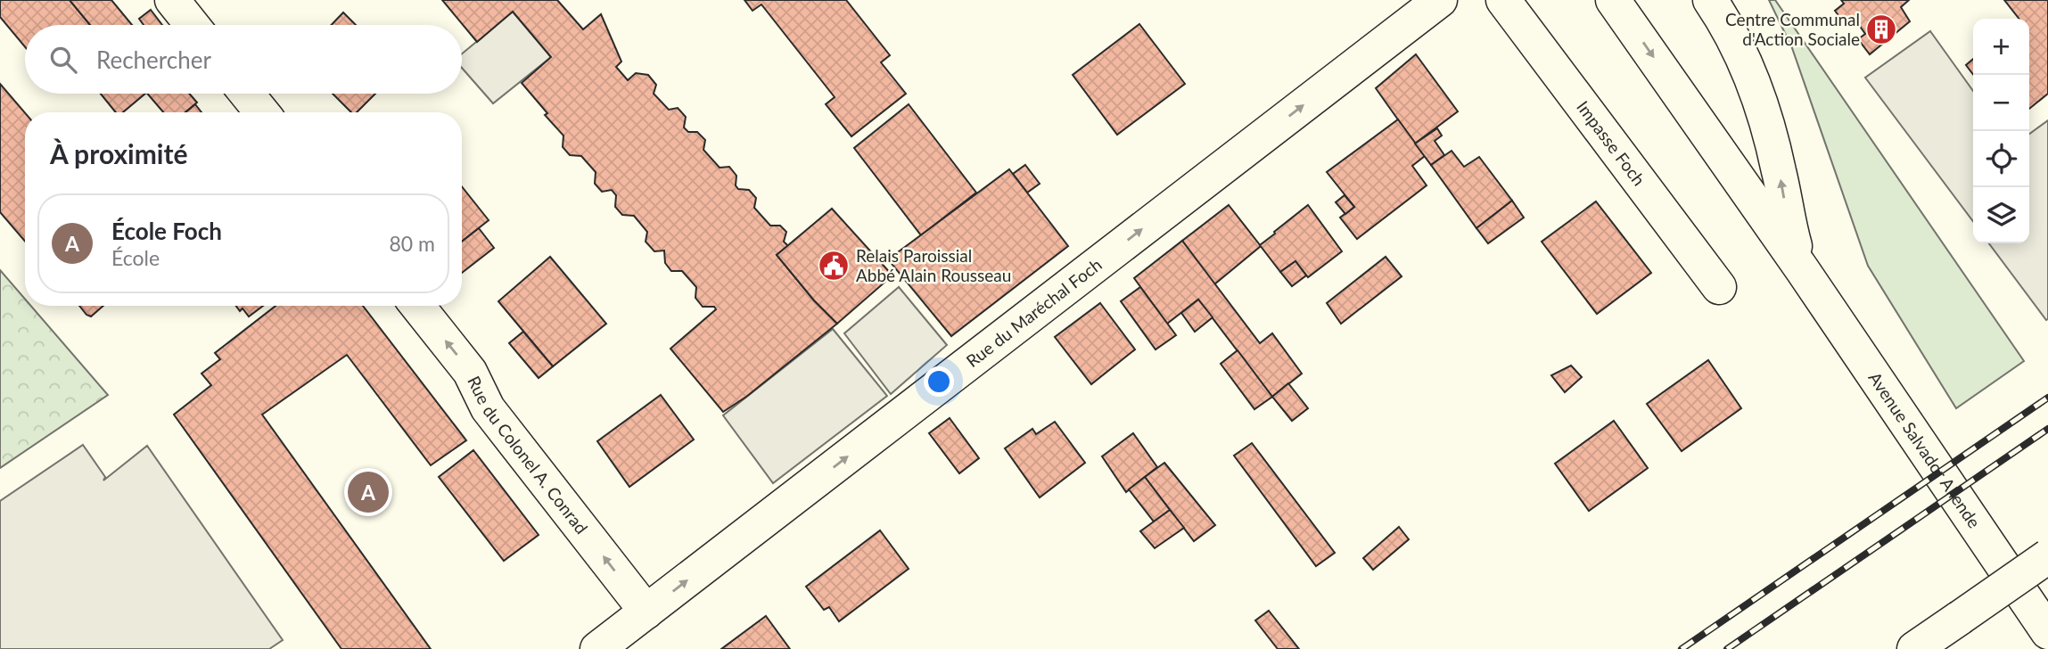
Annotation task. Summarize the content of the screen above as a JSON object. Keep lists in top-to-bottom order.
{
  "streets": {
    "street": [
      "Impasse Foch",
      "Rue du Maréchal Foch",
      "Avenue Salvador Allende",
      "Rue du Colonel A. Conrad"
    ]
  },
  "crossings": [
    ["Rue du Maréchal Foch", "Rue du Colonel A. Conrad"]
  ],
  "one_way": ["Rue du Maréchal Foch", "Rue du Colonel A. Conrad"],
  "places": {
    "building": ["Centre Communal d'Action Sociale"],
    "public building": ["Relais Paroissial Abbé Alain Rousseau"]
  },
  "page": {
    "map_buttons": ["+", "−"],
    "search": "Rechercher",
    "heading": "À proximité",
    "list": [
      {
        "mark": "A",
        "name": "École Foch",
        "note": "École",
        "value": "80 m"
      }
    ],
    "pins": "A"
  }
}
